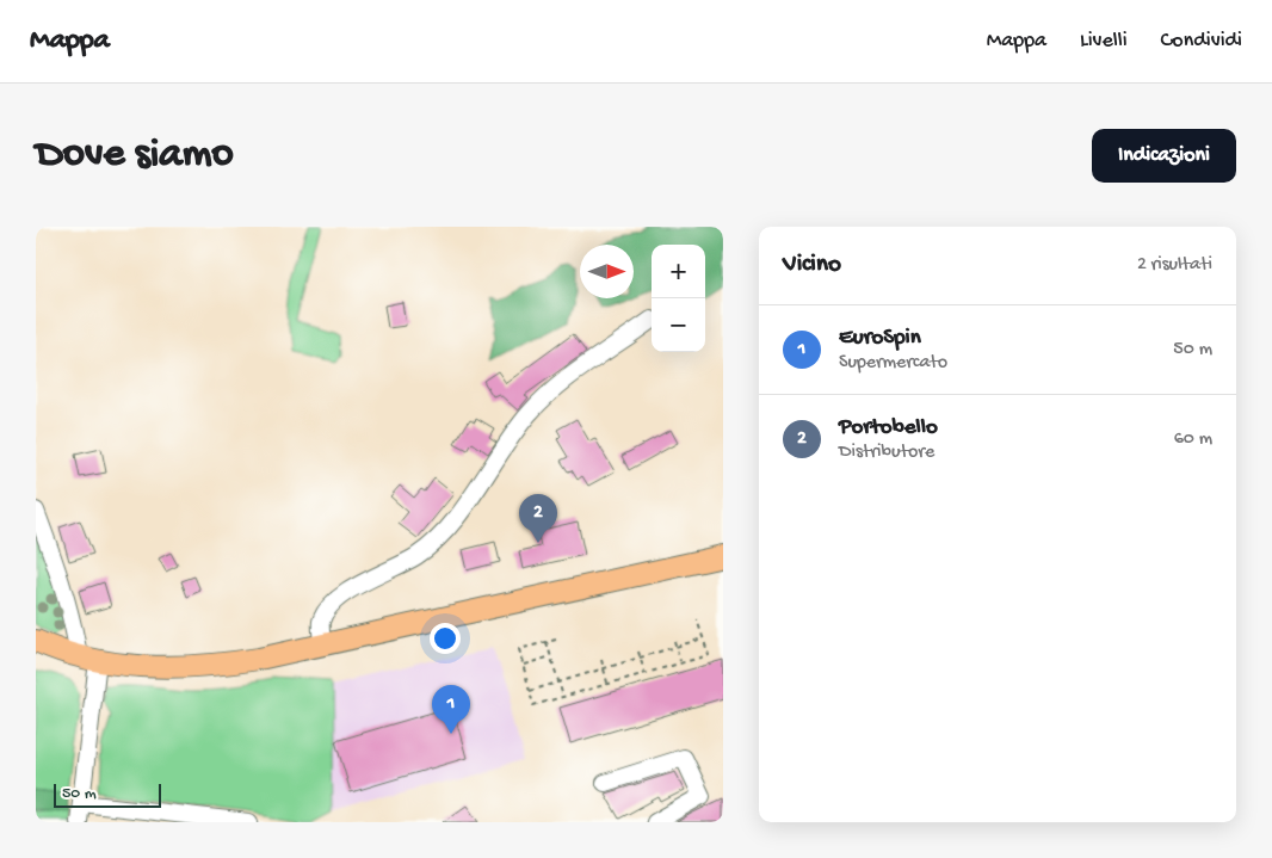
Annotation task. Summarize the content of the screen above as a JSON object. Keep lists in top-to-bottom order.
{
  "scale_bar": "50 m",
  "north": "right",
  "page": {
    "header": "Mappa",
    "nav": ["Mappa", "Livelli", "Condividi"],
    "buttons": "Indicazioni",
    "title": "Dove siamo",
    "heading": ["Vicino", "2 risultati"],
    "map_buttons": ["+", "−"],
    "list": [
      {
        "mark": "1",
        "name": "EuroSpin",
        "note": "Supermercato",
        "value": "50 m"
      },
      {
        "mark": "2",
        "name": "Portobello",
        "note": "Distributore",
        "value": "60 m"
      }
    ],
    "pins": ["2", "1"],
    "scale": "50 m"
  }
}
